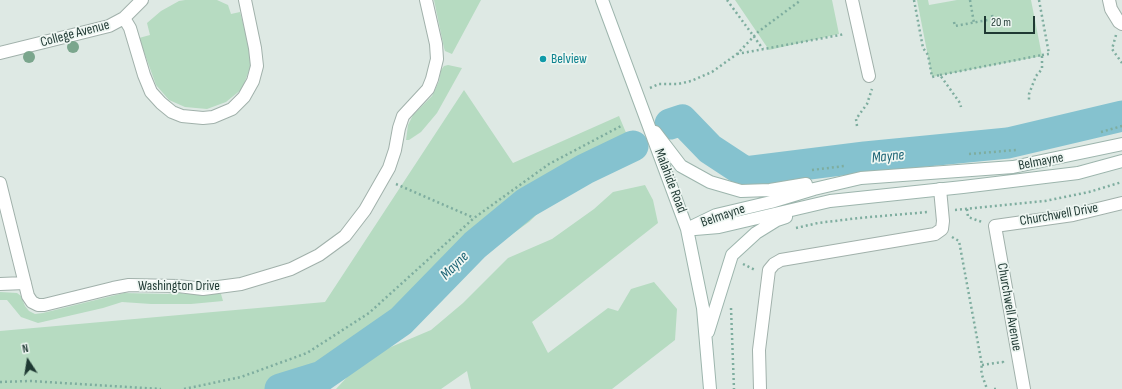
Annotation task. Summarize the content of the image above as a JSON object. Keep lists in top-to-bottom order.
{
  "streets": {
    "street": [
      "College Avenue",
      "Belmayne",
      "Malahide Road",
      "Churchwell Drive",
      "Washington Drive",
      "Churchwell Avenue"
    ]
  },
  "crossings": [
    ["Belmayne", "Malahide Road"],
    ["Churchwell Drive", "Churchwell Avenue"]
  ],
  "water": ["Mayne"],
  "places": ["Belview"],
  "scale_bar": "20 m",
  "north": "top"
}
